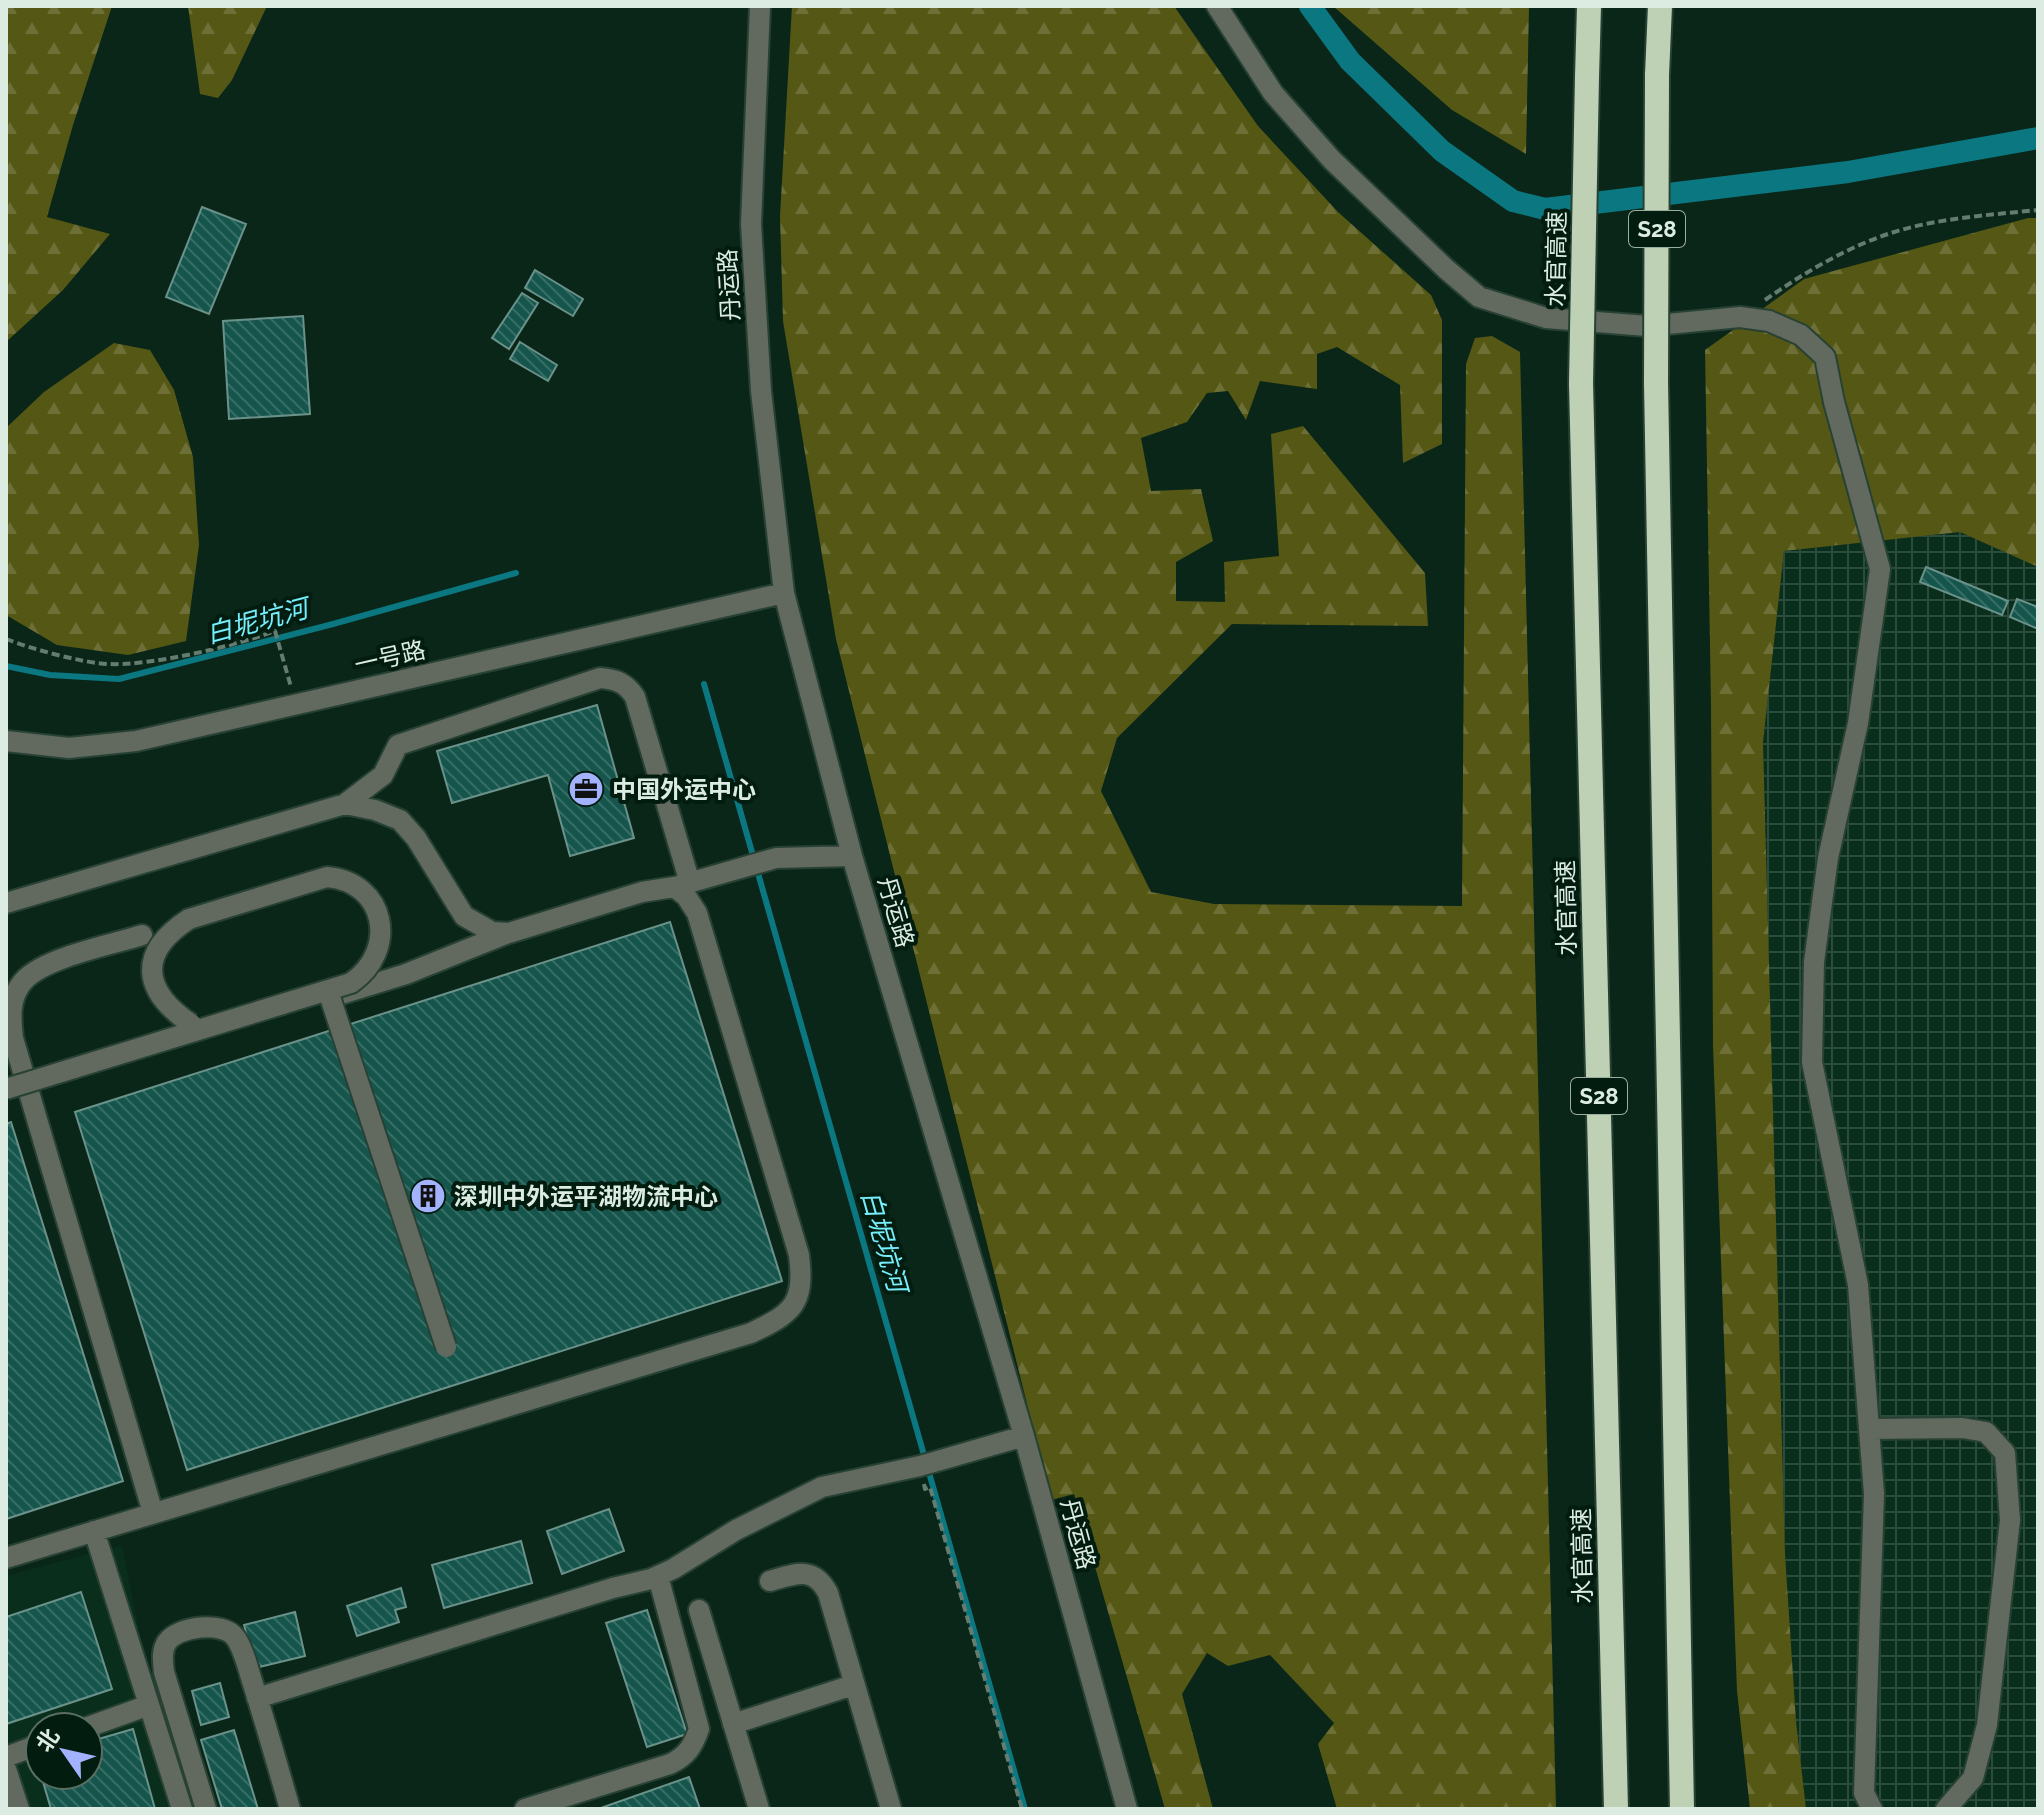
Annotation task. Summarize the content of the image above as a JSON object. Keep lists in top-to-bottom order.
{
  "streets": {
    "highway": ["S28", "水官高速"],
    "street": ["丹运路", "一号路"]
  },
  "crossings": [
    ["丹运路", "一号路"]
  ],
  "water": ["白坭坑河"],
  "places": {
    "office": ["中国外运中心"],
    "building": ["深圳中外运平湖物流中心"]
  },
  "north": "top left"
}
